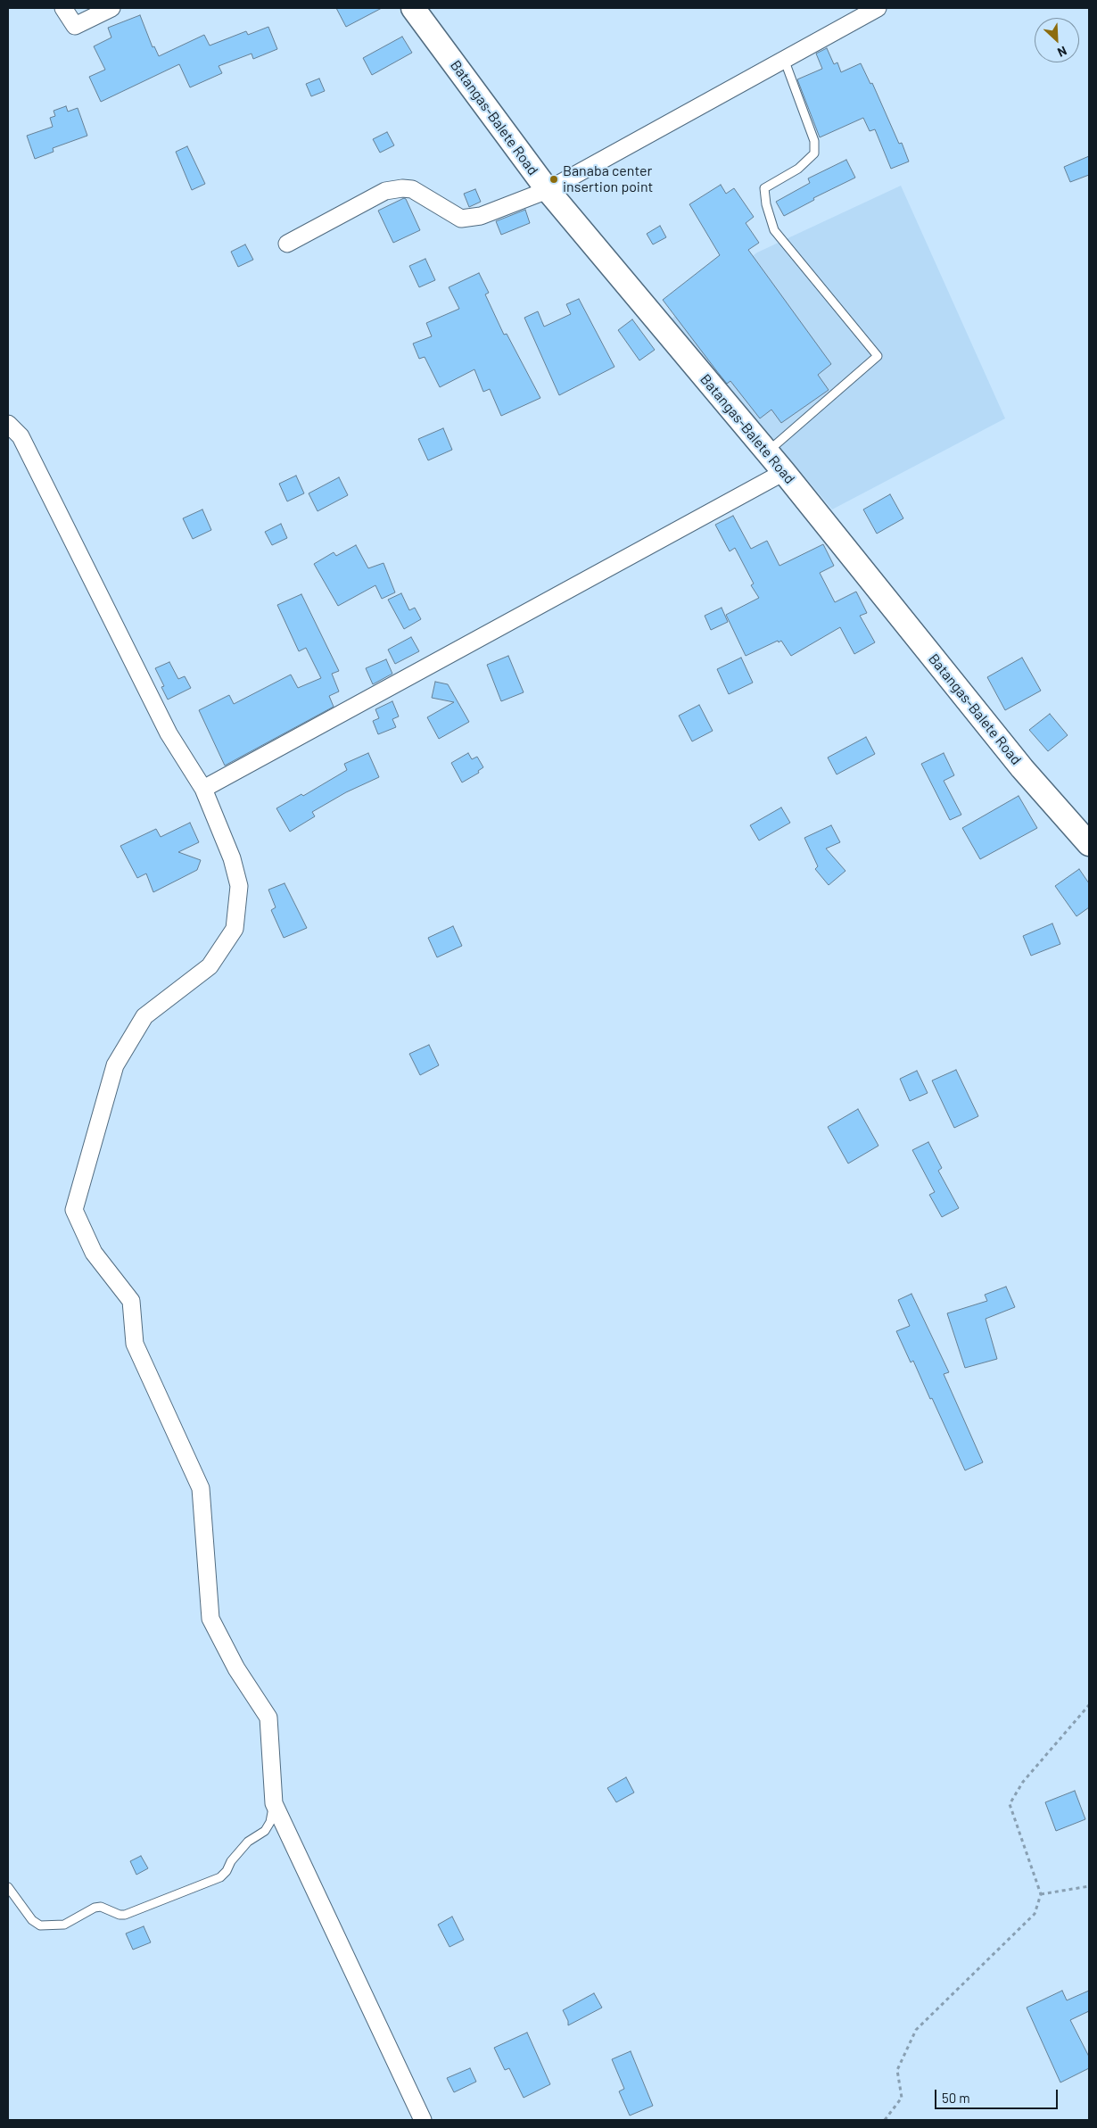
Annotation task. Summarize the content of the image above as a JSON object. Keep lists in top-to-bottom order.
{
  "streets": {
    "main road": ["Batangas-Balete Road"]
  },
  "places": ["Banaba center insertion point"],
  "scale_bar": "50 m",
  "north": "bottom right"
}
